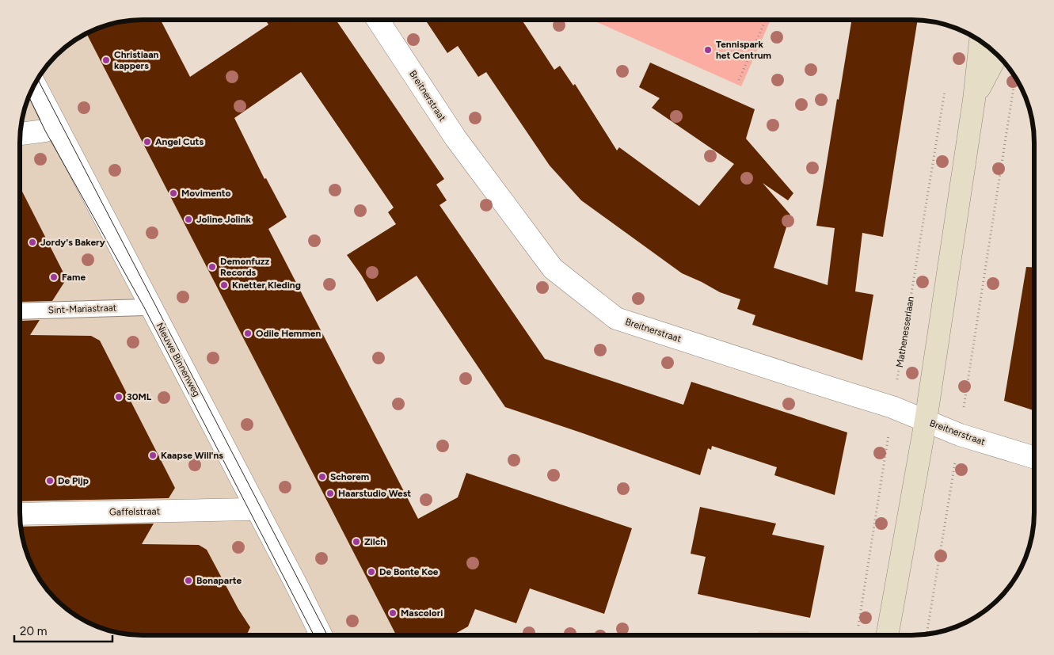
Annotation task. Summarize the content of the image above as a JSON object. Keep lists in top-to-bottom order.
{
  "streets": {
    "street": ["Breitnerstraat", "Nieuwe Binnenweg", "Gaffelstraat"],
    "lane": ["Sint-Mariastraat"],
    "path": ["Mathenesserlaan"]
  },
  "crossings": [
    ["Breitnerstraat", "Mathenesserlaan"],
    ["Sint-Mariastraat", "Nieuwe Binnenweg"],
    ["Nieuwe Binnenweg", "Gaffelstraat"]
  ],
  "places": [
    "Tennispark het Centrum",
    "Christiaan kappers",
    "Angel Cuts",
    "Movimento",
    "Joline Jolink",
    "Jordy's Bakery",
    "Demonfuzz Records",
    "Fame",
    "Knetter Kleding",
    "Odile Hemmen",
    "30ML",
    "Kaapse Will'ns",
    "Schorem",
    "De Pijp",
    "Haarstudio West",
    "Zilch",
    "De Bonte Koe",
    "Bonaparte",
    "Mascolori"
  ],
  "scale_bar": "20 m"
}
